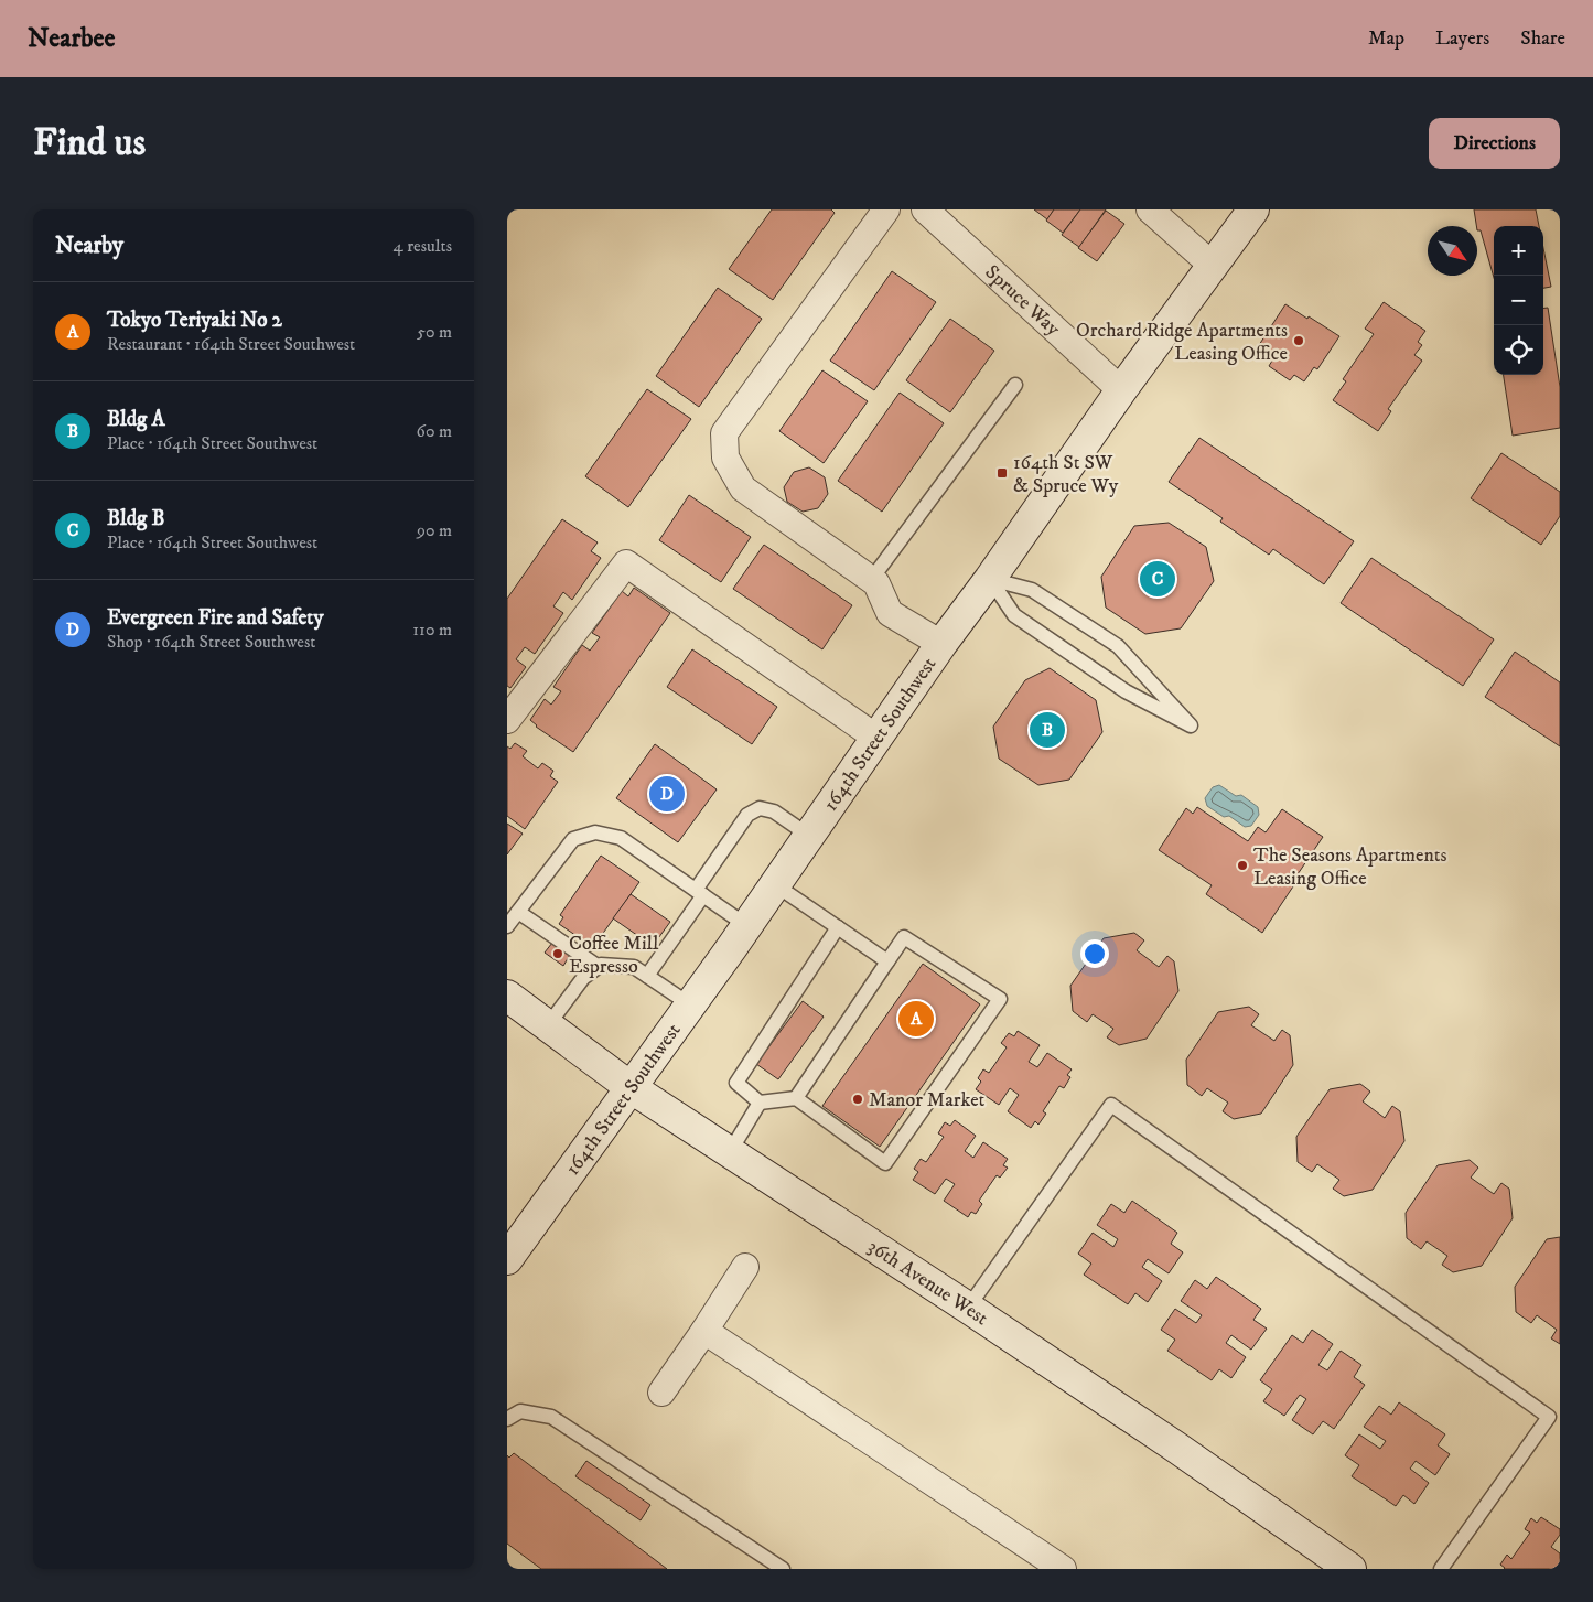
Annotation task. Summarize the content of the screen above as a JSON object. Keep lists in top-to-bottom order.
{
  "streets": {
    "main road": ["164th Street Southwest", "36th Avenue West"],
    "street": ["Spruce Way"]
  },
  "crossings": [
    ["Spruce Way", "164th Street Southwest"],
    ["164th Street Southwest", "36th Avenue West"]
  ],
  "places": {
    "other": [
      "Orchard Ridge Apartments Leasing Office",
      "The Seasons Apartments Leasing Office",
      "Coffee Mill Espresso",
      "Manor Market"
    ],
    "transit": ["164th St SW & Spruce Wy"]
  },
  "north": "bottom right",
  "page": {
    "header": "Nearbee",
    "nav": ["Map", "Layers", "Share"],
    "buttons": "Directions",
    "title": "Find us",
    "heading": ["Nearby", "4 results"],
    "map_buttons": ["+", "−"],
    "list": [
      {
        "mark": "A",
        "name": "Tokyo Teriyaki No 2",
        "note": "Restaurant · 164th Street Southwest",
        "value": "50 m"
      },
      {
        "mark": "B",
        "name": "Bldg A",
        "note": "Place · 164th Street Southwest",
        "value": "60 m"
      },
      {
        "mark": "C",
        "name": "Bldg B",
        "note": "Place · 164th Street Southwest",
        "value": "90 m"
      },
      {
        "mark": "D",
        "name": "Evergreen Fire and Safety",
        "note": "Shop · 164th Street Southwest",
        "value": "110 m"
      }
    ],
    "pins": [
      "C",
      "B",
      "D",
      "A"
    ]
  }
}
